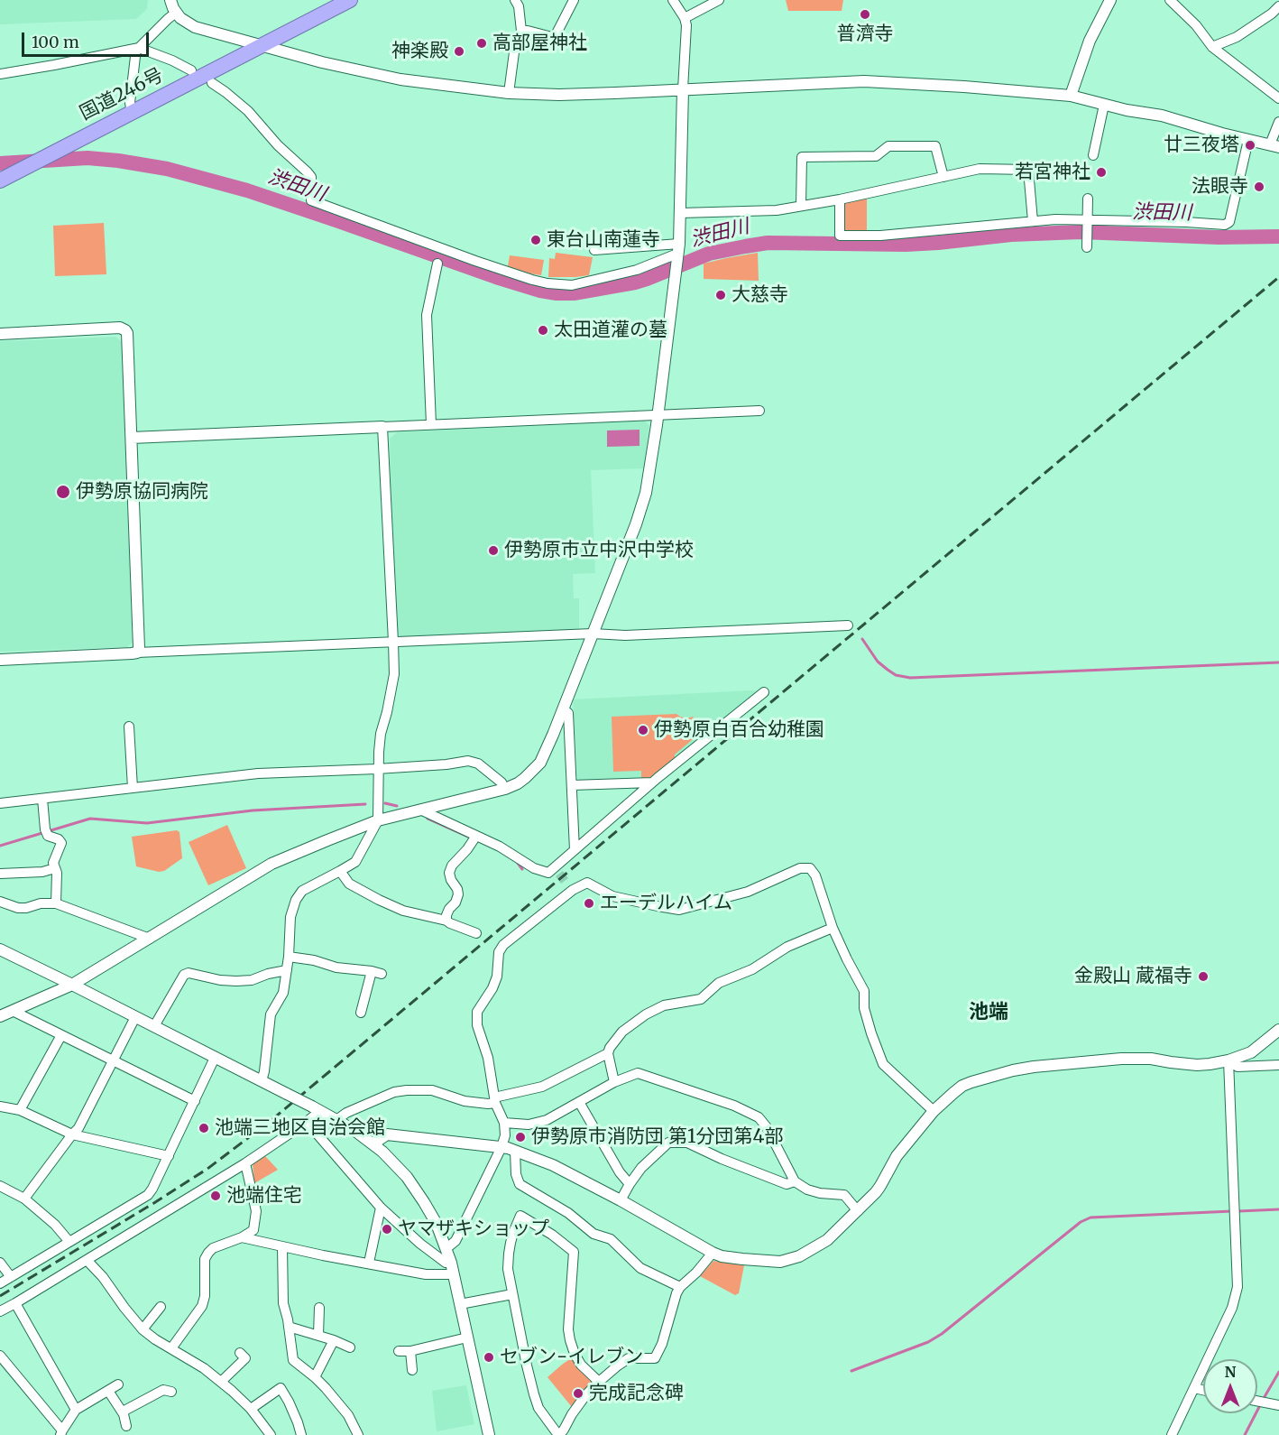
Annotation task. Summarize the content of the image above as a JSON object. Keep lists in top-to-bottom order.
{
  "streets": {
    "highway": ["国道246号"]
  },
  "districts": ["池端"],
  "water": ["渋田川"],
  "places": [
    "普濟寺",
    "高部屋神社",
    "神楽殿",
    "廿三夜塔",
    "若宮神社",
    "法眼寺",
    "東台山南蓮寺",
    "大慈寺",
    "太田道灌の墓",
    "伊勢原協同病院",
    "伊勢原市立中沢中学校",
    "伊勢原白百合幼稚園",
    "エーデルハイム",
    "金殿山 蔵福寺",
    "池端三地区自治会館",
    "伊勢原市消防団 第1分団第4部",
    "池端住宅",
    "ヤマザキショップ",
    "セブン-イレブン",
    "完成記念碑"
  ],
  "scale_bar": "100 m",
  "north": "top"
}
